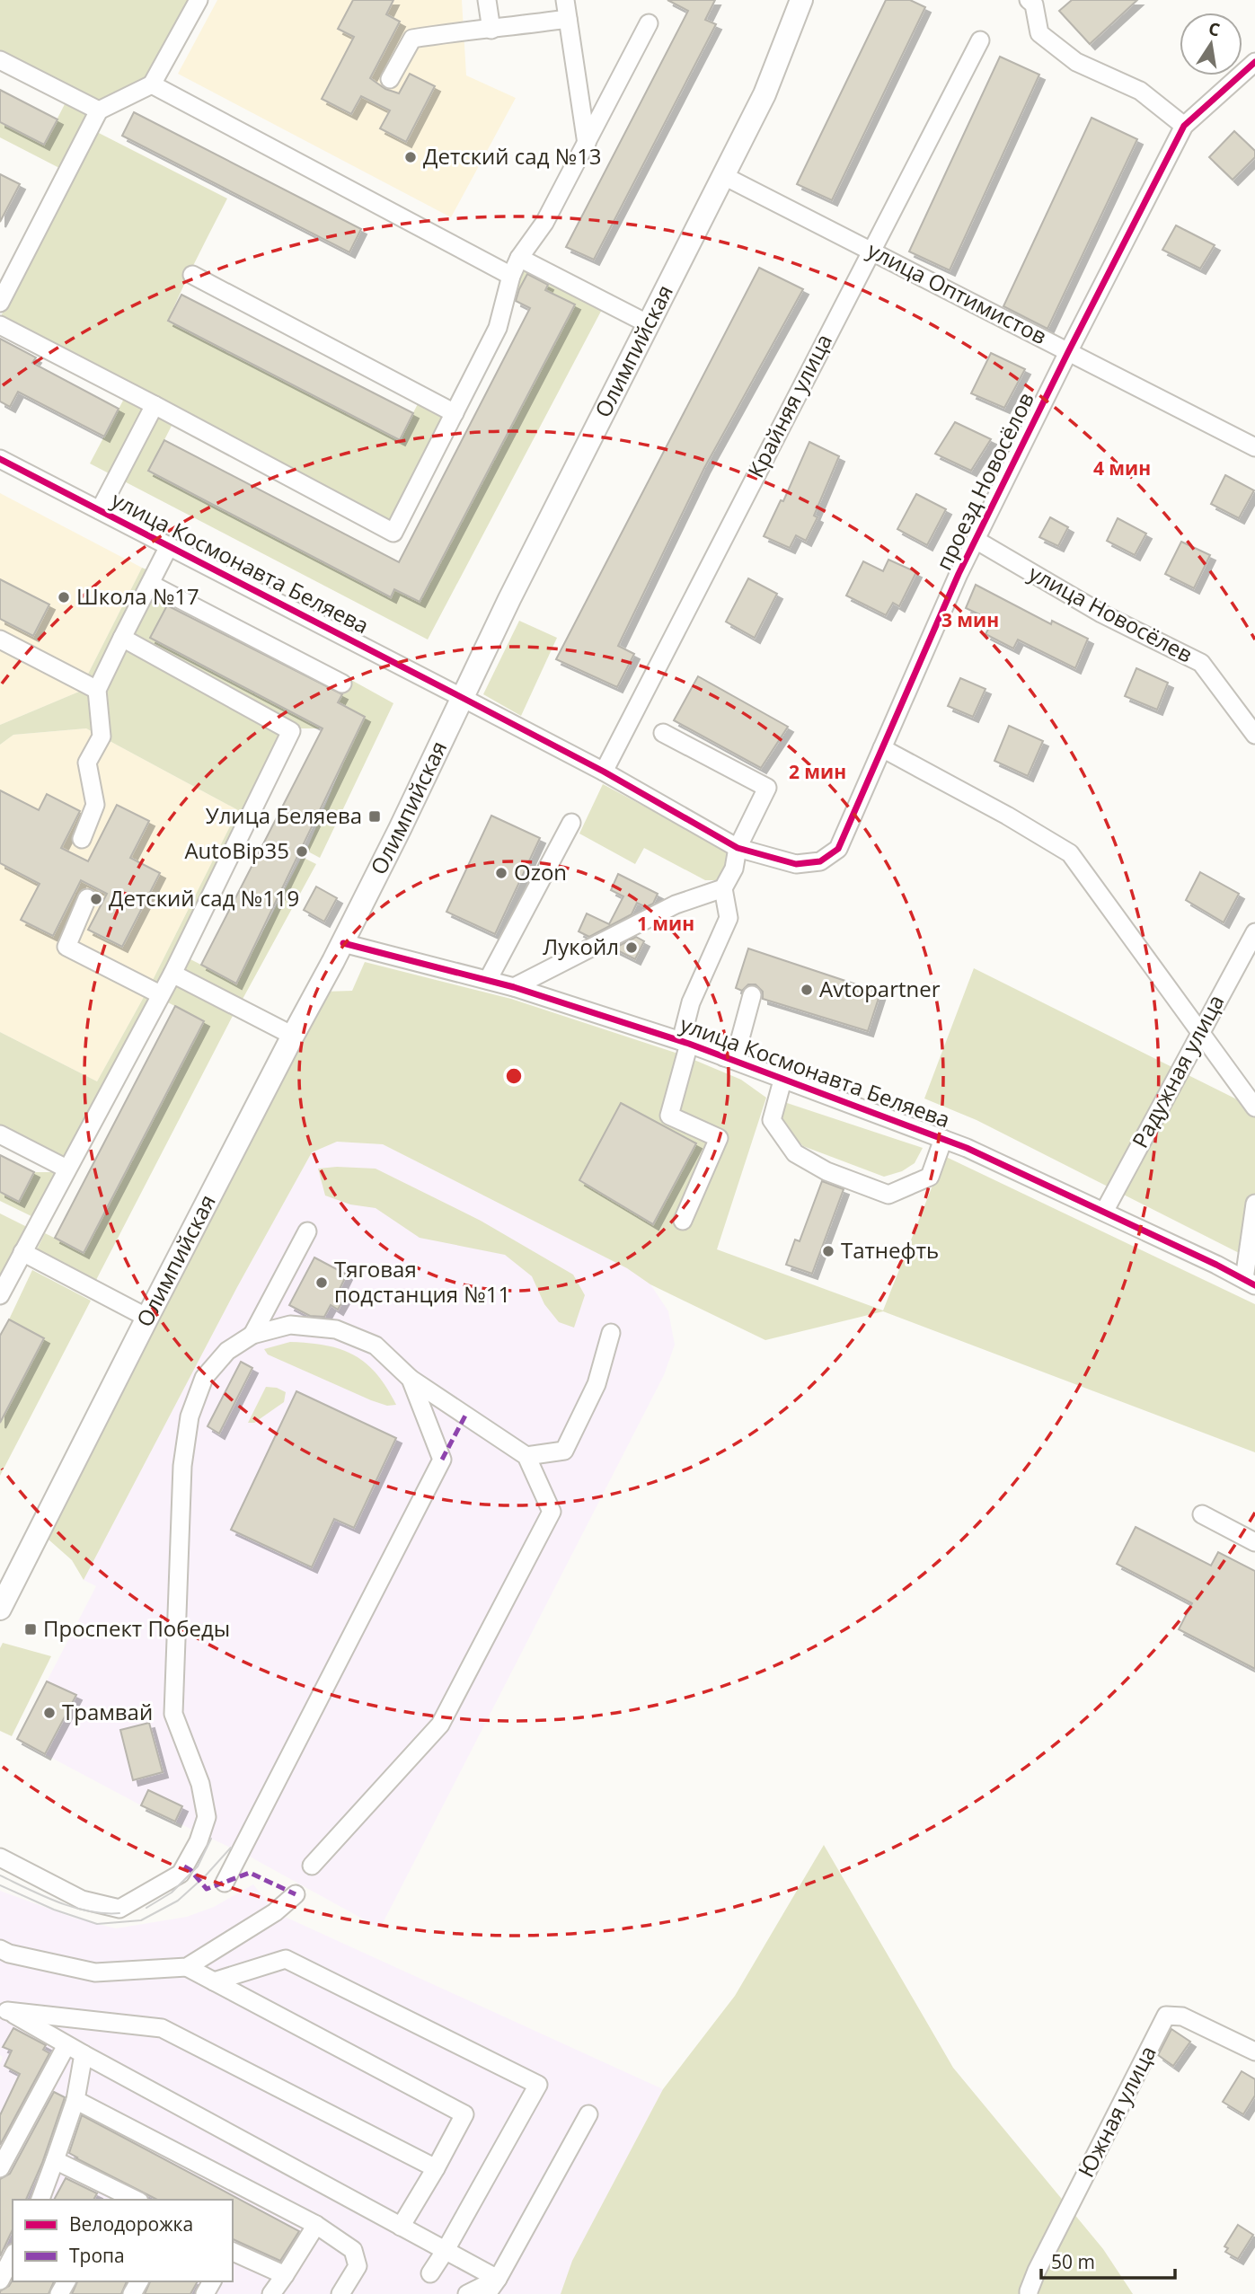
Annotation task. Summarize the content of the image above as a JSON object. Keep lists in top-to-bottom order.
{
  "streets": {
    "main road": ["Олимпийская"],
    "street": [
      "улица Оптимистов",
      "Крайняя улица",
      "проезд Новосёлов",
      "улица Космонавта Беляева",
      "улица Новосёлев",
      "Радужная улица",
      "Южная улица"
    ]
  },
  "crossings": [
    ["улица Оптимистов", "Олимпийская"],
    ["улица Оптимистов", "Крайняя улица"],
    ["улица Оптимистов", "проезд Новосёлов"],
    ["Олимпийская", "улица Космонавта Беляева"],
    ["Крайняя улица", "проезд Новосёлов"],
    ["Крайняя улица", "улица Космонавта Беляева"],
    ["проезд Новосёлов", "улица Космонавта Беляева"],
    ["проезд Новосёлов", "улица Новосёлев"],
    ["улица Космонавта Беляева", "Радужная улица"]
  ],
  "places": {
    "other": [
      "Детский сад №13",
      "Школа №17",
      "AutoBip35",
      "Ozon",
      "Детский сад №119",
      "Лукойл",
      "Avtopartner",
      "Татнефть",
      "Тяговая подстанция №11",
      "Трамвай"
    ],
    "transit": ["Улица Беляева", "Проспект Победы"]
  },
  "legend": ["Велодорожка", "Тропа"],
  "scale_bar": "50 m",
  "north": "top",
  "rings": [
    "4 мин",
    "3 мин",
    "2 мин",
    "1 мин"
  ]
}
